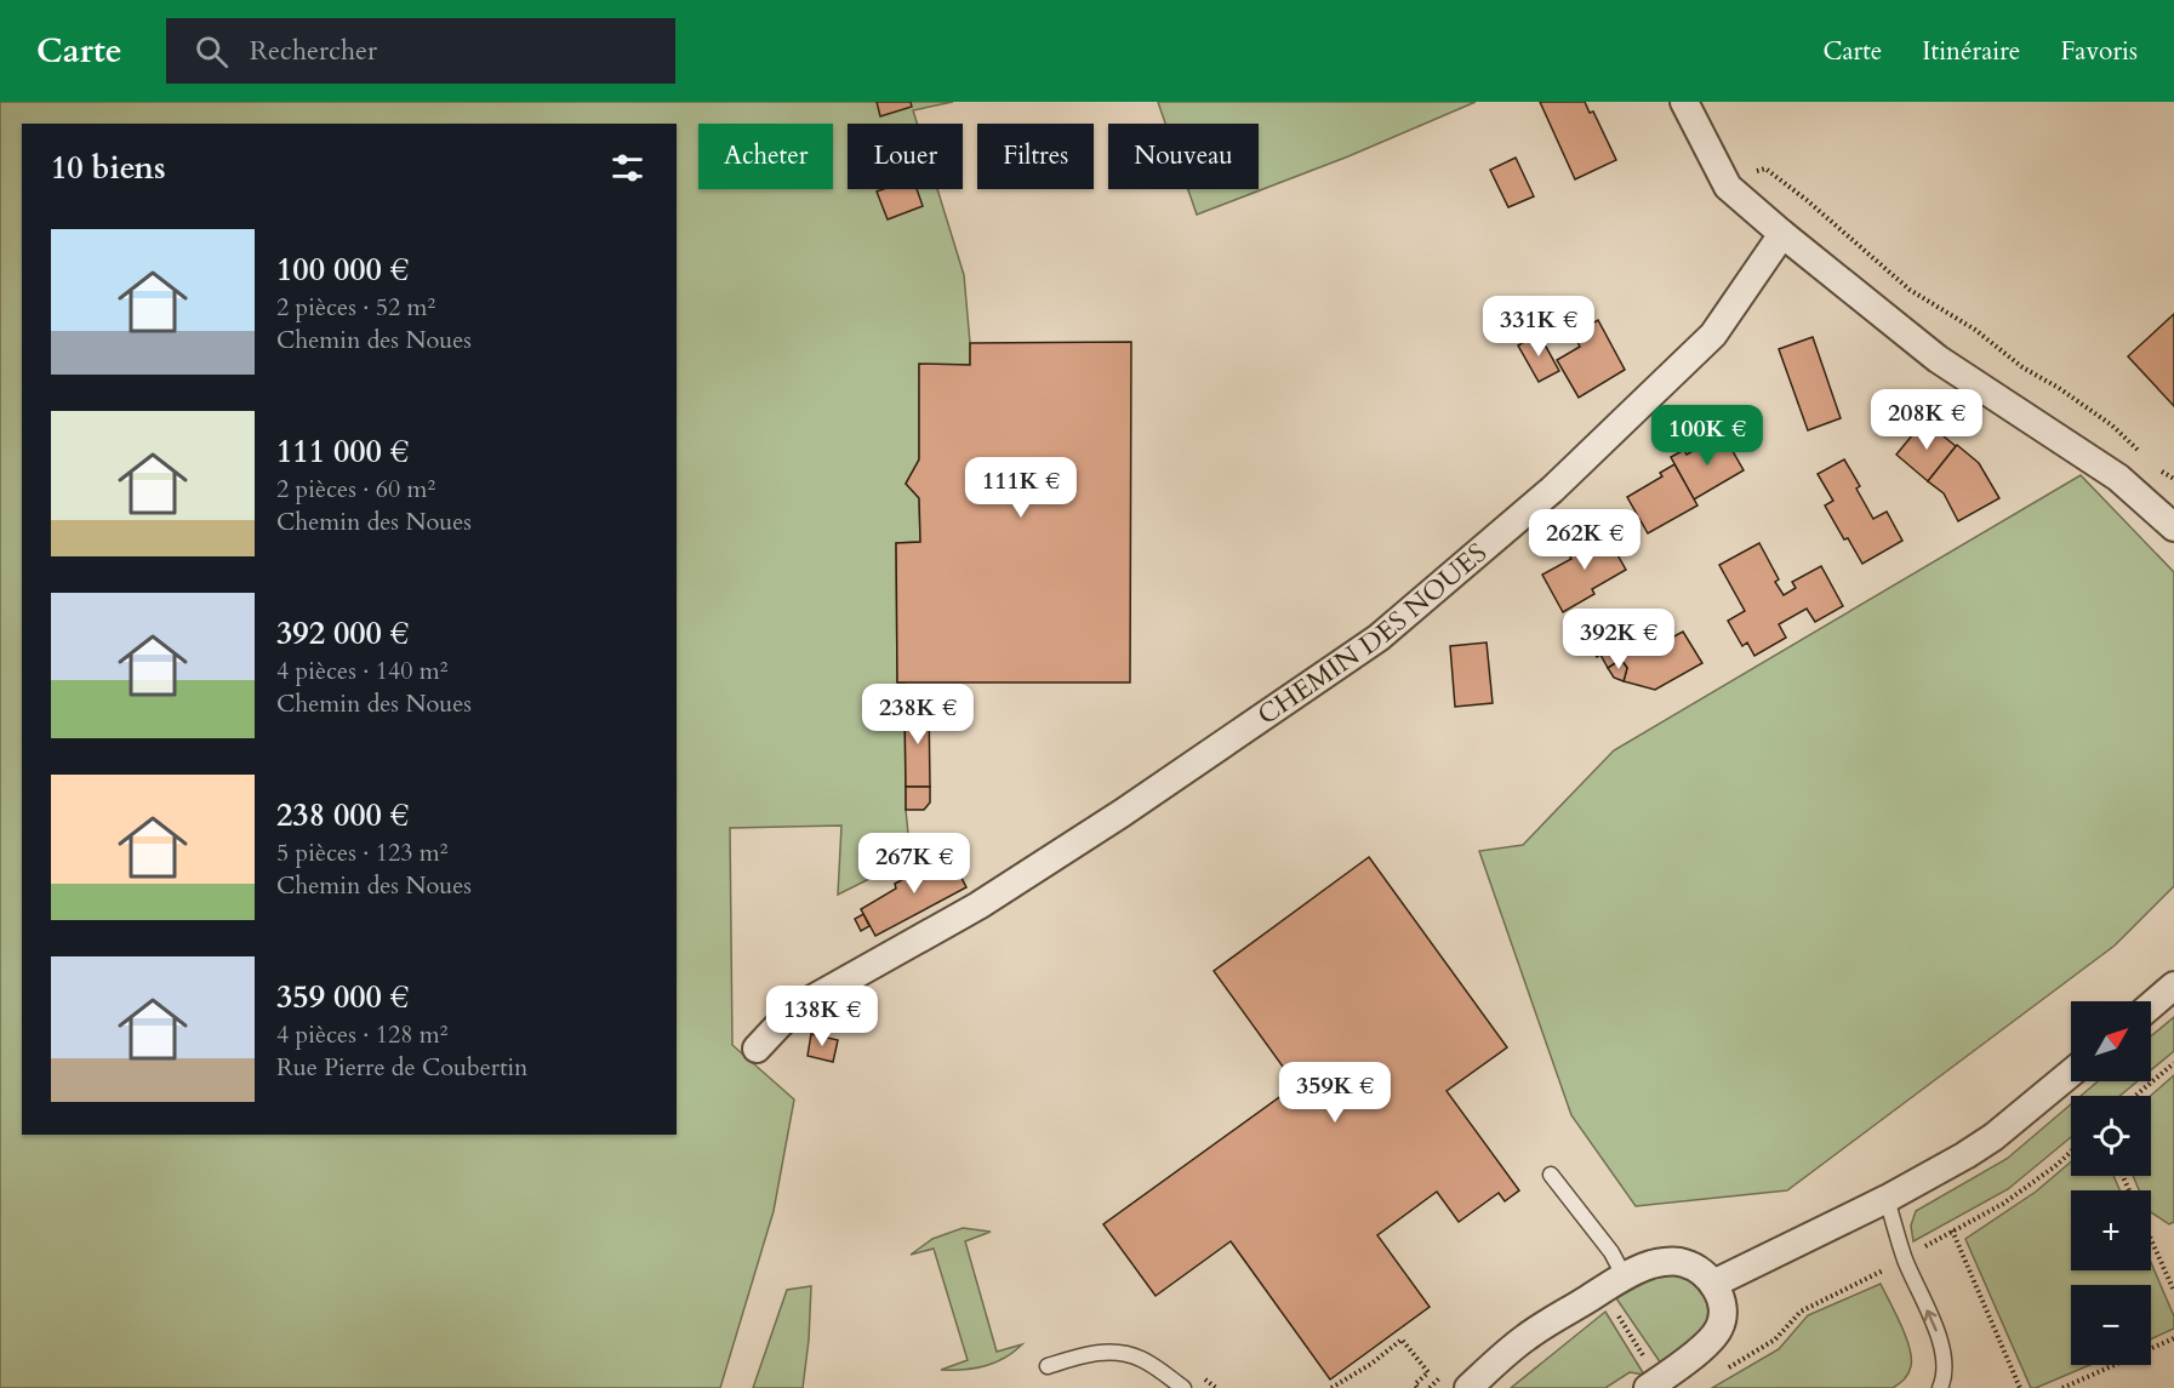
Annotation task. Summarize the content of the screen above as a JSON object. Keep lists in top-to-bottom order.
{
  "streets": {
    "street": ["CHEMIN DES NOUES"]
  },
  "north": "top right",
  "page": {
    "header": "Carte",
    "search": "Rechercher",
    "nav": ["Carte", "Itinéraire", "Favoris"],
    "chip": [
      "Acheter",
      "Louer",
      "Filtres",
      "Nouveau"
    ],
    "heading": "10 biens",
    "list": [
      {
        "name": "100 000 €",
        "note": "2 pièces · 52 m² · Chemin des Noues"
      },
      {
        "name": "111 000 €",
        "note": "2 pièces · 60 m² · Chemin des Noues"
      },
      {
        "name": "392 000 €",
        "note": "4 pièces · 140 m² · Chemin des Noues"
      },
      {
        "name": "238 000 €",
        "note": "5 pièces · 123 m² · Chemin des Noues"
      },
      {
        "name": "359 000 €",
        "note": "4 pièces · 128 m² · Rue Pierre de Coubertin"
      }
    ],
    "price": [
      "331K €",
      "208K €",
      "100K €",
      "111K €",
      "262K €",
      "392K €",
      "238K €",
      "267K €",
      "138K €",
      "359K €"
    ],
    "map_buttons": ["+", "−"]
  }
}
